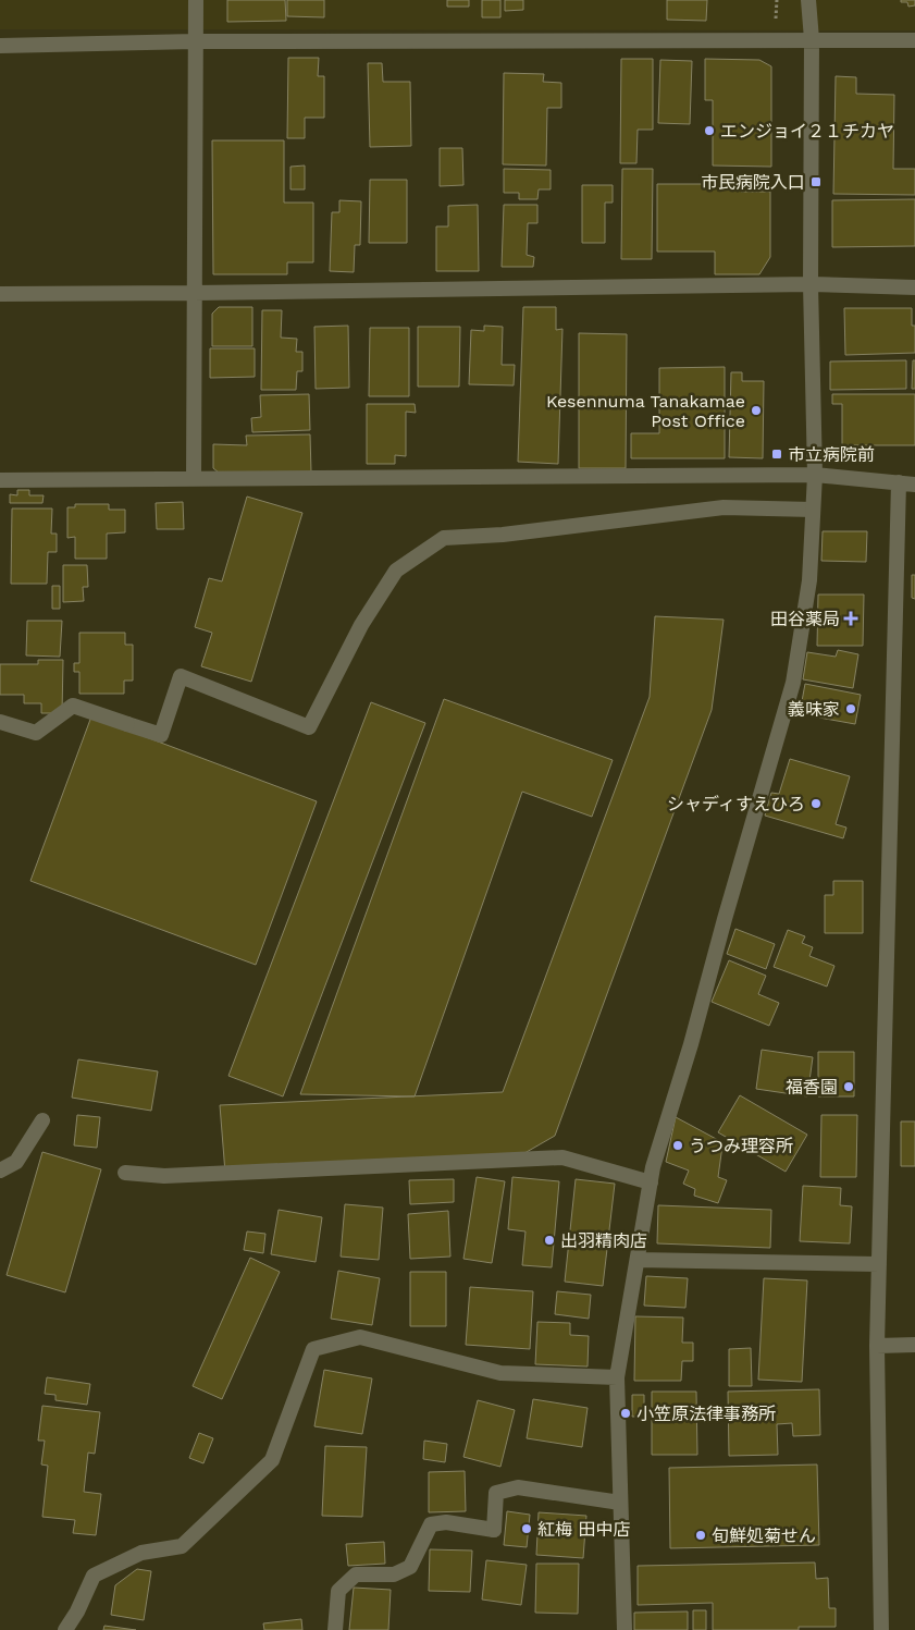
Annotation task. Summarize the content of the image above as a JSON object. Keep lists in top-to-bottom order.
{
  "places": {
    "other": [
      "エンジョイ２１チカヤ",
      "Kesennuma Tanakamae Post Office",
      "義味家",
      "シャディすえひろ",
      "福香園",
      "うつみ理容所",
      "出羽精肉店",
      "小笠原法律事務所",
      "紅梅 田中店",
      "旬鮮処菊せん"
    ],
    "transit": ["市民病院入口", "市立病院前"],
    "health": ["田谷薬局"]
  }
}
